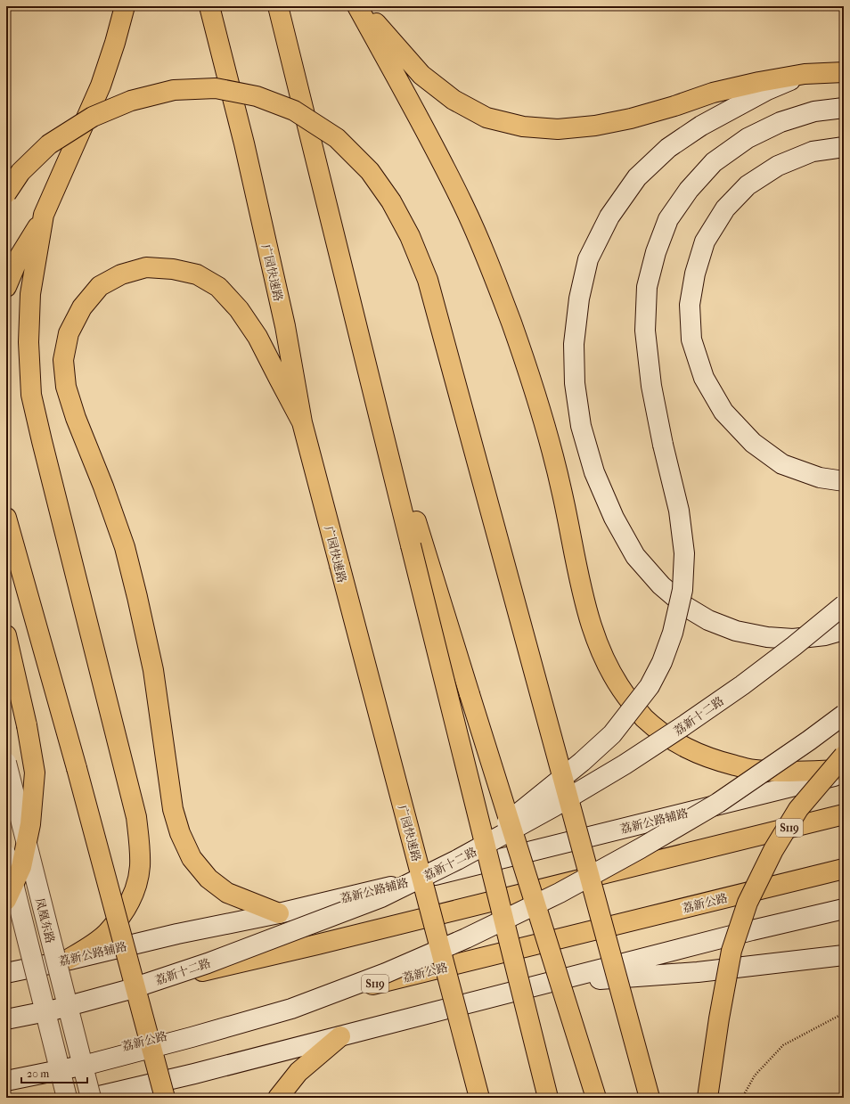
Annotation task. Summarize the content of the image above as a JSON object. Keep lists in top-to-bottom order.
{
  "streets": {
    "main road": [
      "广园快速路",
      "荔新十二路",
      "荔新公路辅路",
      "S119",
      "荔新公路",
      "凤凰东路"
    ]
  },
  "scale_bar": "20 m"
}
